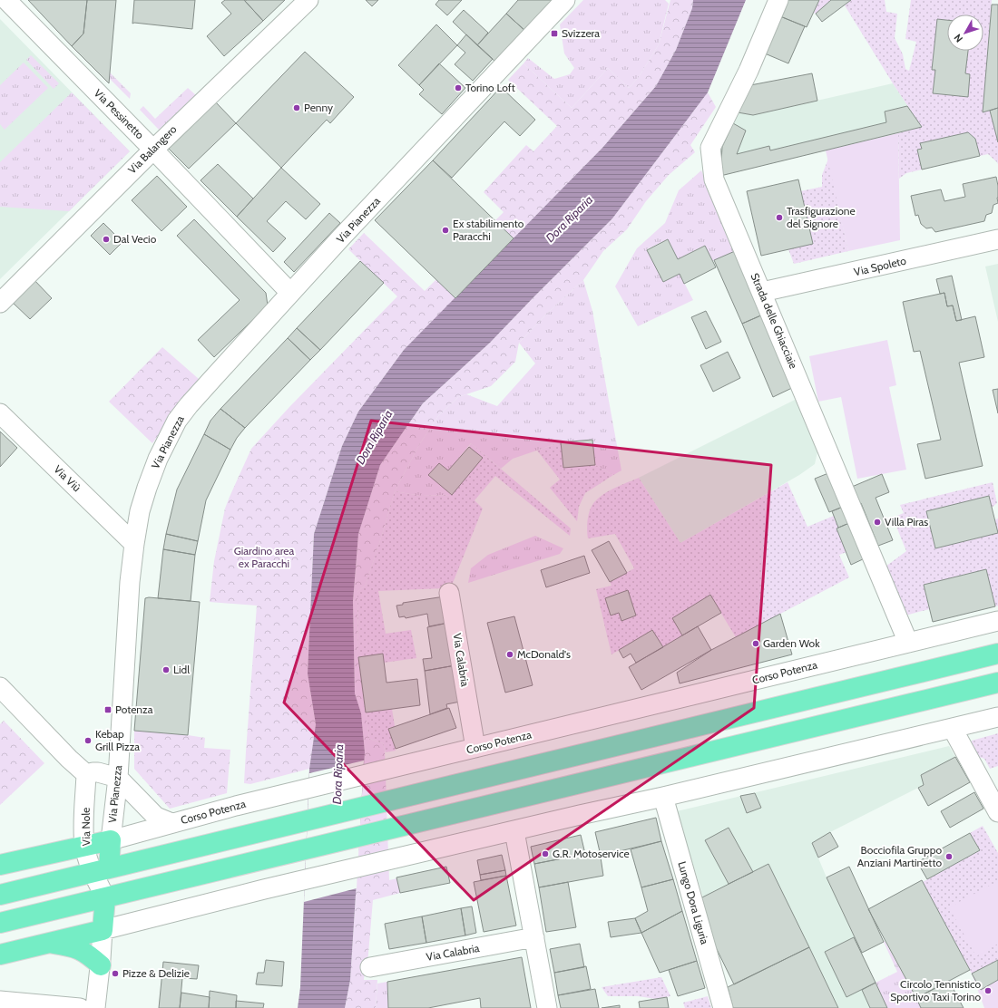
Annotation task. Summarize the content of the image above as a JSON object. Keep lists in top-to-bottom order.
{
  "streets": {
    "main road": ["Via Pianezza", "Corso Potenza"],
    "street": [
      "Via Pessinetto",
      "Via Balangero",
      "Via Spoleto",
      "Strada delle Ghiacciaie",
      "Via Viù",
      "Via Calabria",
      "Via Nole",
      "Lungo Dora Liguria"
    ]
  },
  "crossings": [
    ["Via Pessinetto", "Via Balangero"],
    ["Via Pessinetto", "Via Pianezza"],
    ["Via Pianezza", "Via Viù"],
    ["Via Pianezza", "Corso Potenza"],
    ["Via Pianezza", "Via Nole"],
    ["Via Spoleto", "Strada delle Ghiacciaie"],
    ["Strada delle Ghiacciaie", "Corso Potenza"],
    ["Via Calabria", "Corso Potenza"],
    ["Corso Potenza", "Via Nole"]
  ],
  "water": ["Dora Riparia"],
  "parks": ["Giardino area ex Paracchi"],
  "places": {
    "transit": ["Svizzera", "Potenza"],
    "other": [
      "Torino Loft",
      "Penny",
      "Trasfigurazione del Signore",
      "Ex stabilimento Paracchi",
      "Dal Vecio",
      "Villa Piras",
      "Garden Wok",
      "McDonald's",
      "Lidl",
      "Kebap Grill Pizza",
      "G.R. Motoservice",
      "Bocciofila Gruppo Anziani Martinetto",
      "Pizze & Delizie",
      "Circolo Tennistico Sportivo Taxi Torino"
    ]
  },
  "north": "bottom left"
}
